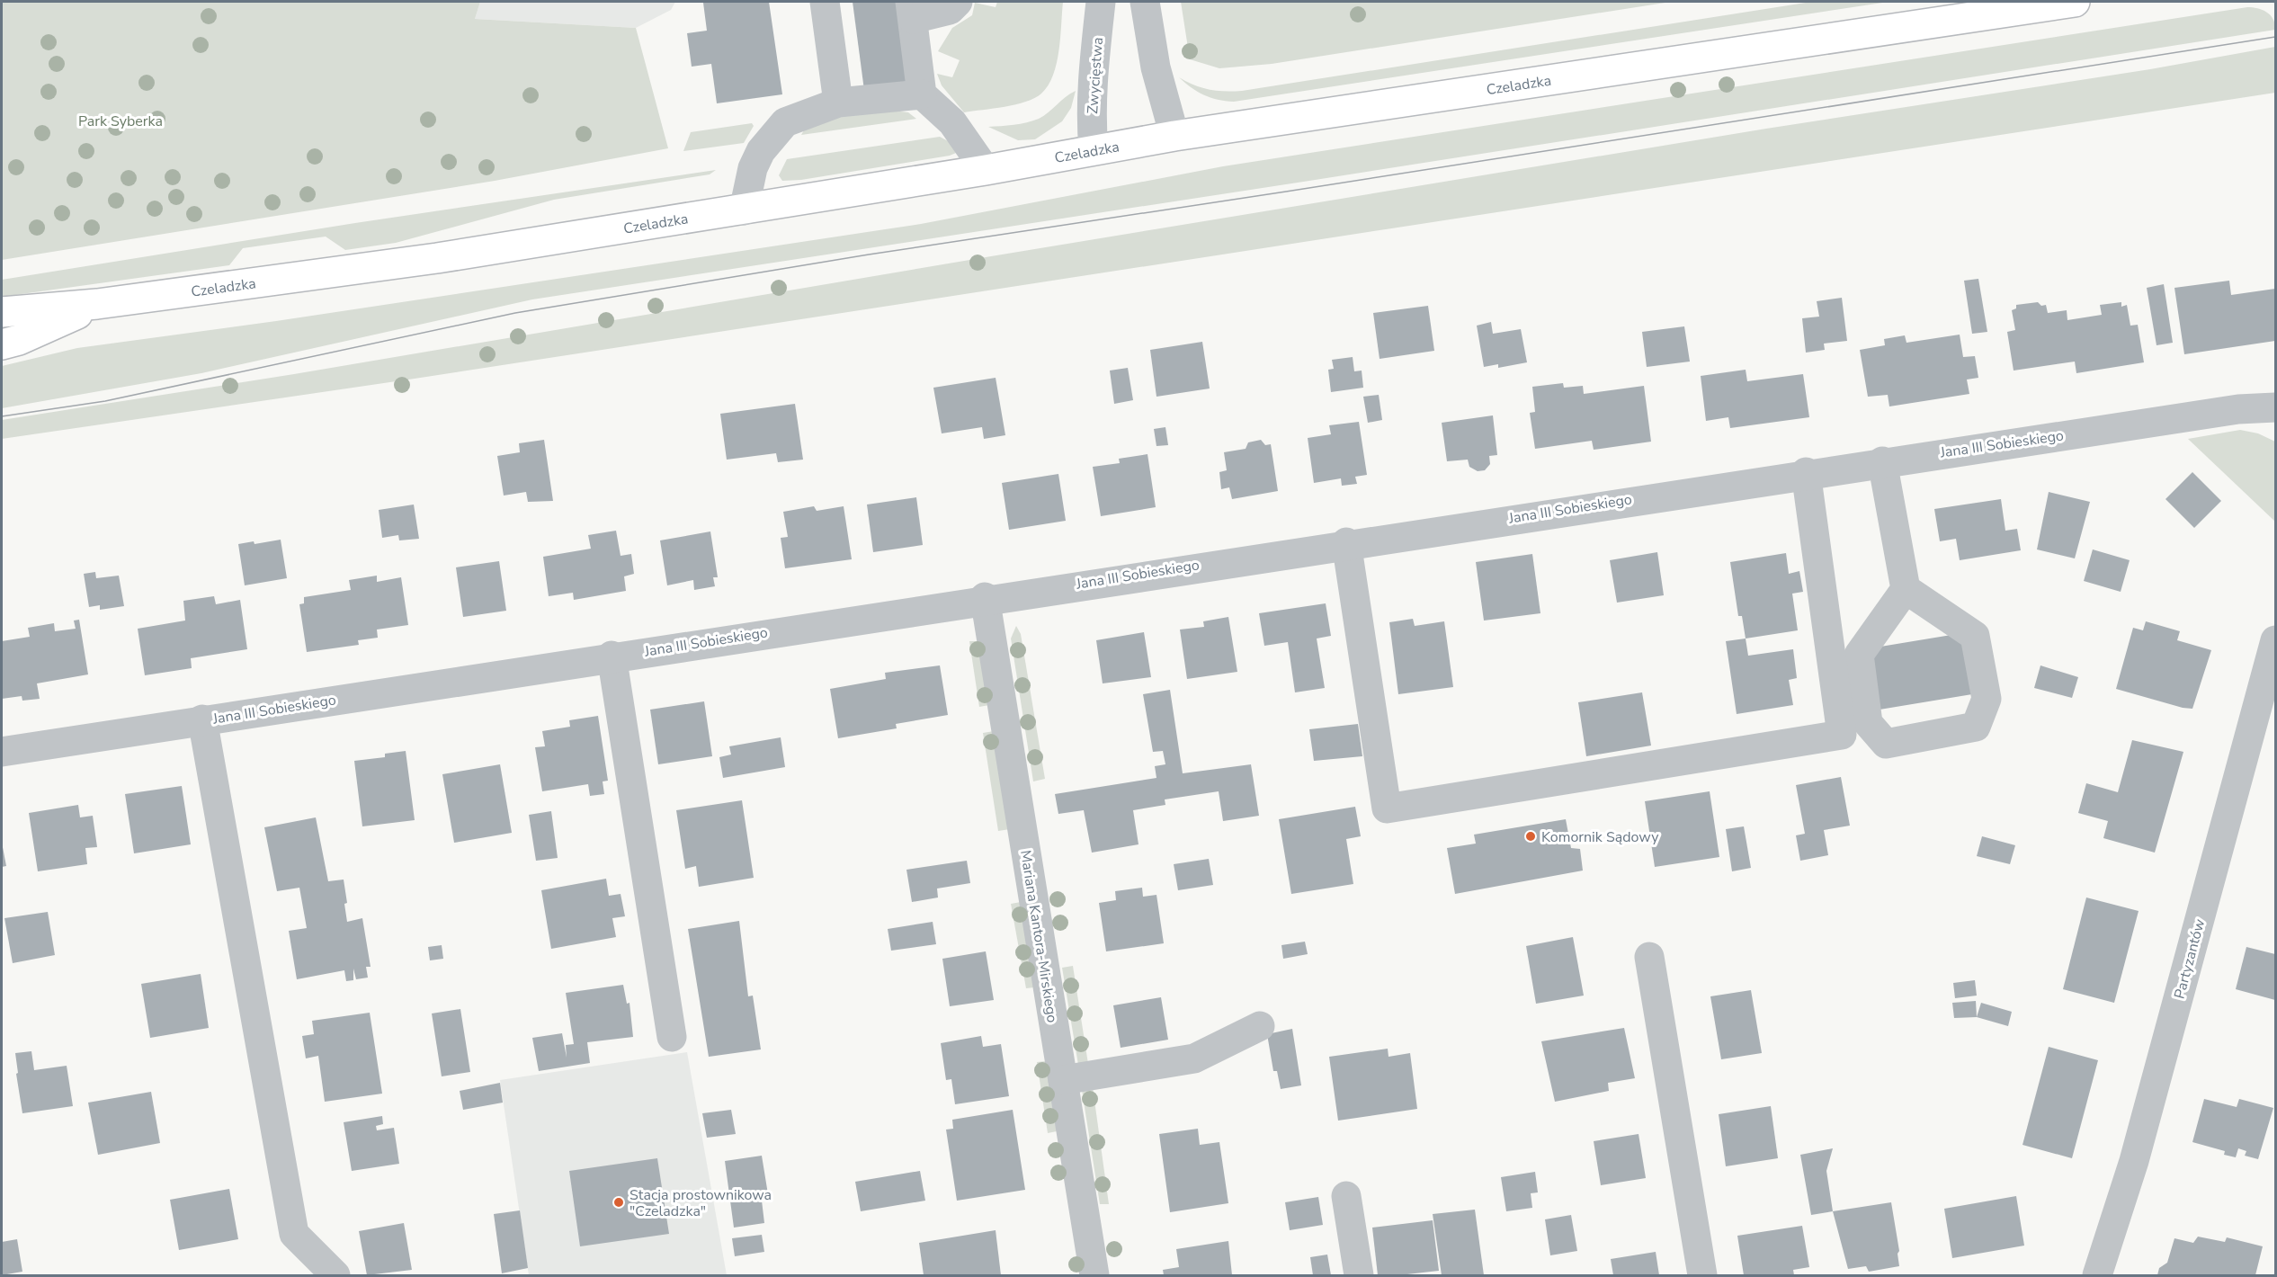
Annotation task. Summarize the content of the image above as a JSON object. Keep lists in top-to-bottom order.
{
  "streets": {
    "main road": ["Czeladzka"],
    "street": [
      "Zwycięstwa",
      "Jana III Sobieskiego",
      "Mariana Kantora-Mirskiego",
      "Partyzantów"
    ]
  },
  "crossings": [
    ["Zwycięstwa", "Czeladzka"],
    ["Jana III Sobieskiego", "Mariana Kantora-Mirskiego"]
  ],
  "parks": ["Park Syberka"],
  "places": ["Komornik Sądowy", "Stacja prostownikowa \"Czeladzka\""]
}
